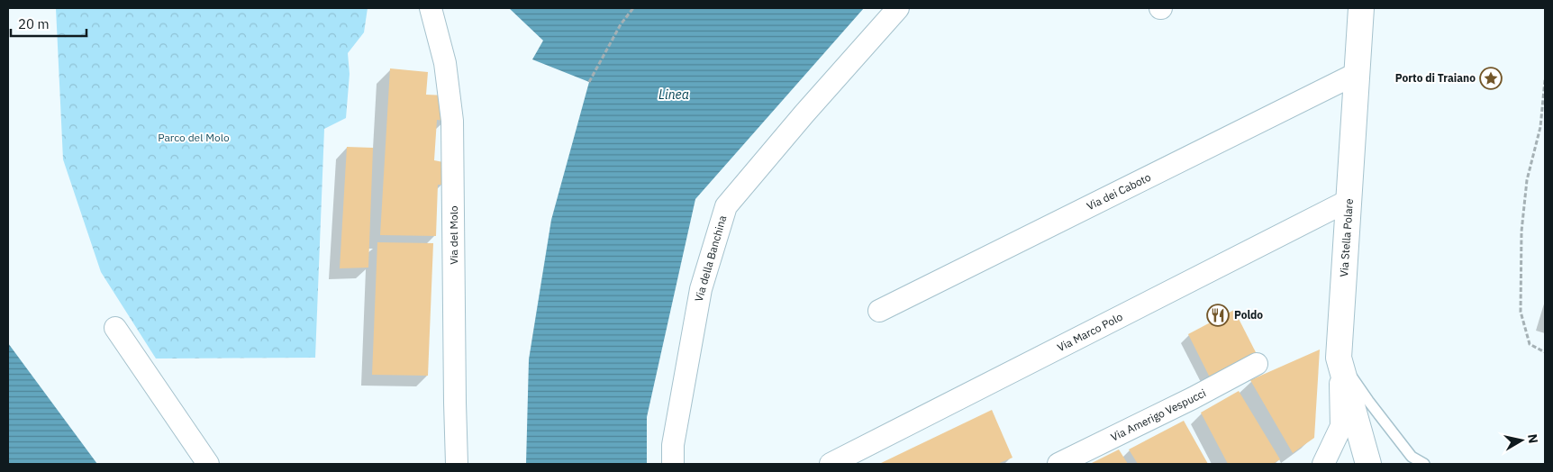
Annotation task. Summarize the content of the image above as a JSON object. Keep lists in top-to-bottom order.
{
  "streets": {
    "street": [
      "Via dei Caboto",
      "Via del Molo",
      "Via Stella Polare",
      "Via della Banchina",
      "Via Marco Polo",
      "Via Amerigo Vespucci"
    ]
  },
  "crossings": [
    ["Via dei Caboto", "Via Stella Polare"],
    ["Via Stella Polare", "Via Marco Polo"]
  ],
  "water": ["Linea"],
  "parks": ["Parco del Molo"],
  "places": {
    "place": ["Porto di Traiano"],
    "restaurant": ["Poldo"]
  },
  "scale_bar": "20 m",
  "north": "right"
}
